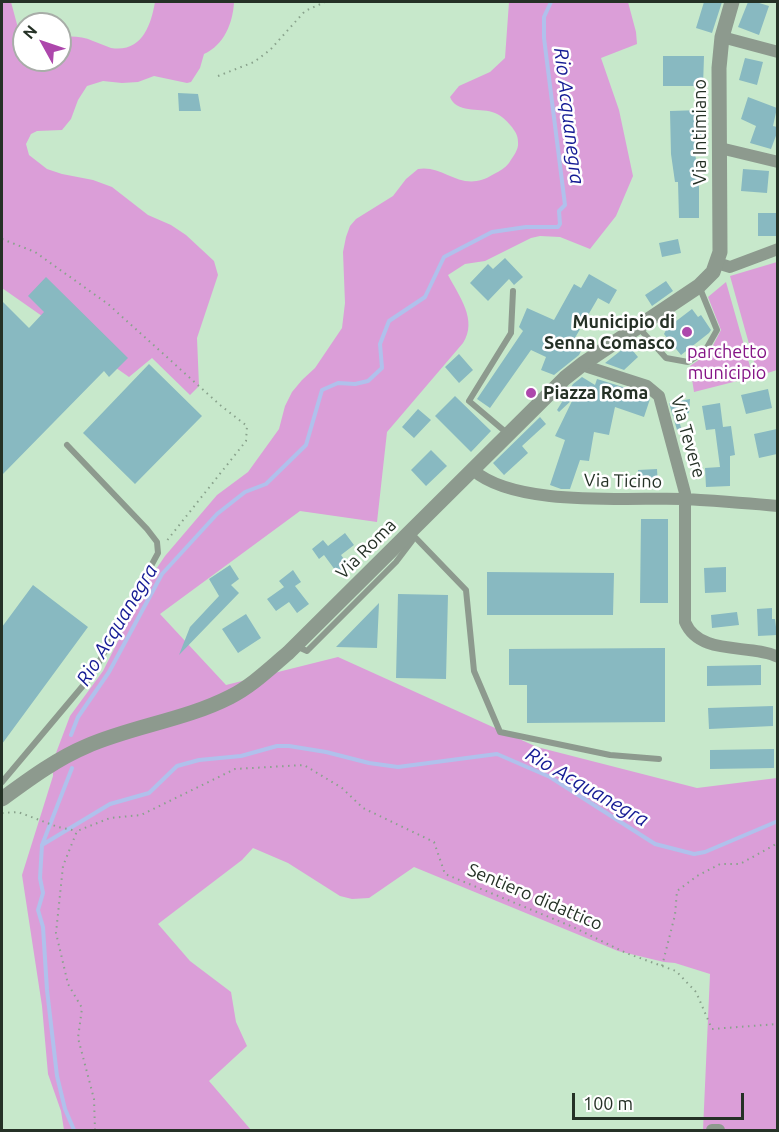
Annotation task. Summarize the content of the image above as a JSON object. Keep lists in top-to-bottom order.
{
  "streets": {
    "street": [
      "Via Intimiano",
      "Via Tevere",
      "Via Ticino",
      "Via Roma"
    ],
    "path": ["Sentiero didattico"]
  },
  "crossings": [
    ["Via Intimiano", "Via Roma"],
    ["Via Tevere", "Via Ticino"],
    ["Via Tevere", "Via Roma"],
    ["Via Ticino", "Via Roma"]
  ],
  "water": ["Rio Acquanegra"],
  "parks": ["parchetto municipio"],
  "places": ["Municipio di Senna Comasco", "Piazza Roma"],
  "scale_bar": "100 m",
  "north": "top left"
}
